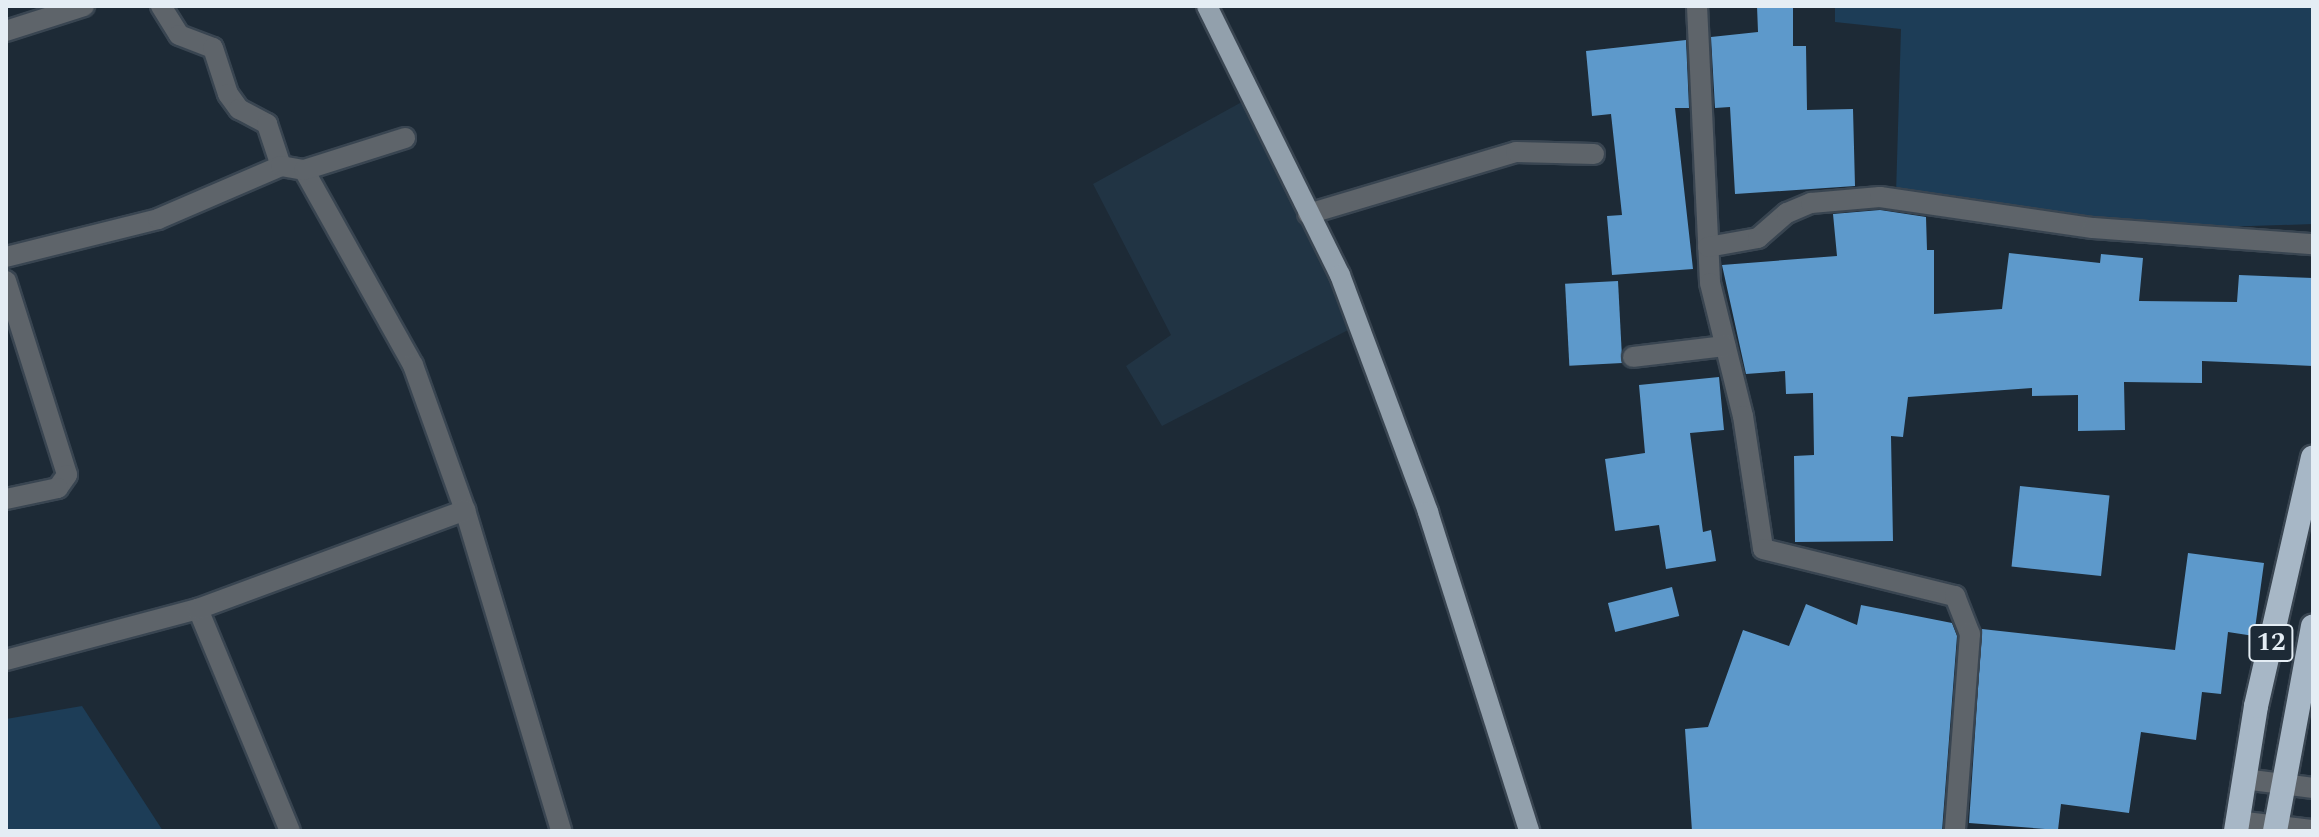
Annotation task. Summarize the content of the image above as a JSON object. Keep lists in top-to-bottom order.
{
  "streets": {
    "highway": ["12"]
  }
}
